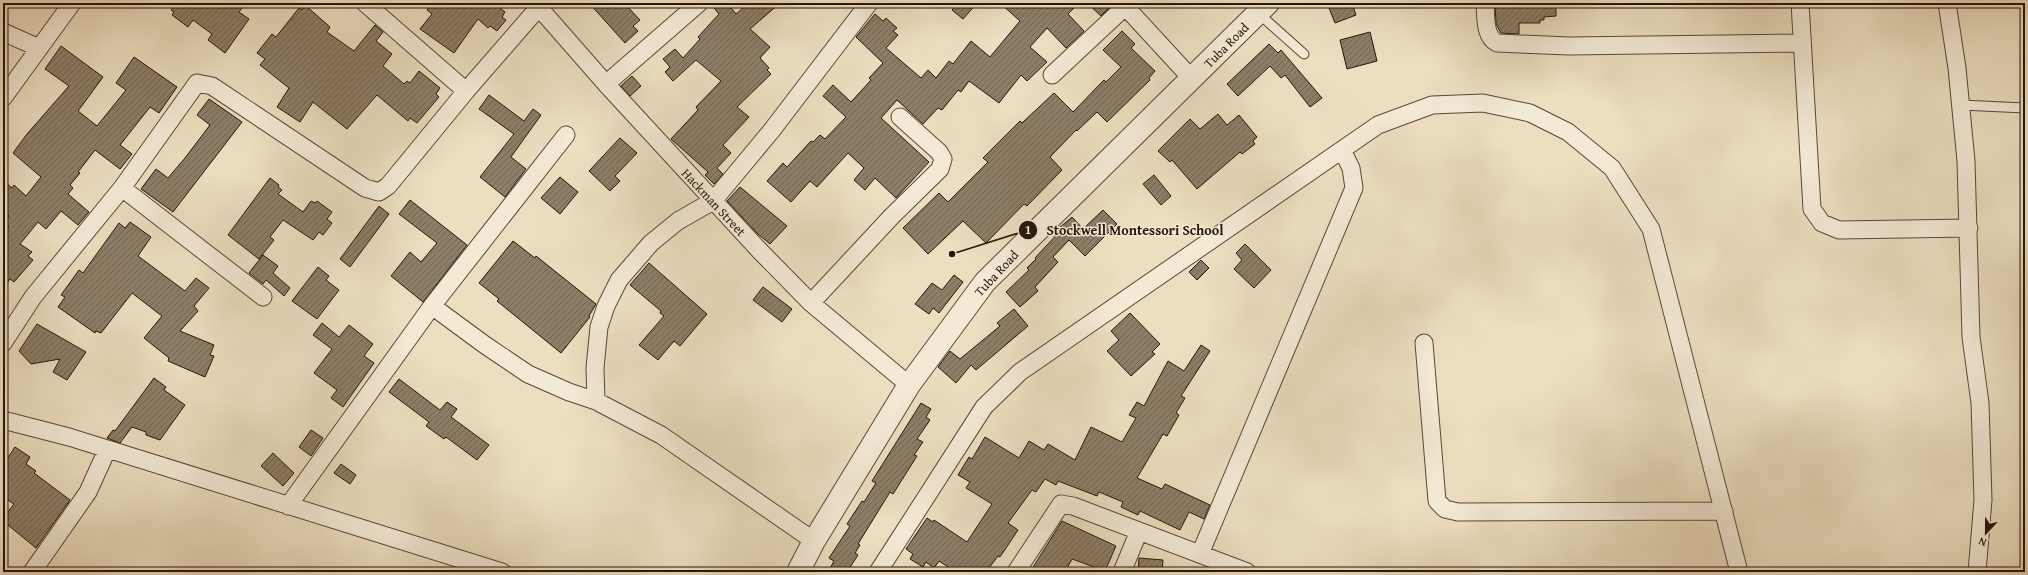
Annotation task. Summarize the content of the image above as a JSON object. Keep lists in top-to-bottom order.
{
  "streets": {
    "street": ["Tuba Road", "Hackman Street"]
  },
  "crossings": [
    ["Tuba Road", "Hackman Street"]
  ],
  "places": ["Stockwell Montessori School"],
  "north": "bottom"
}
